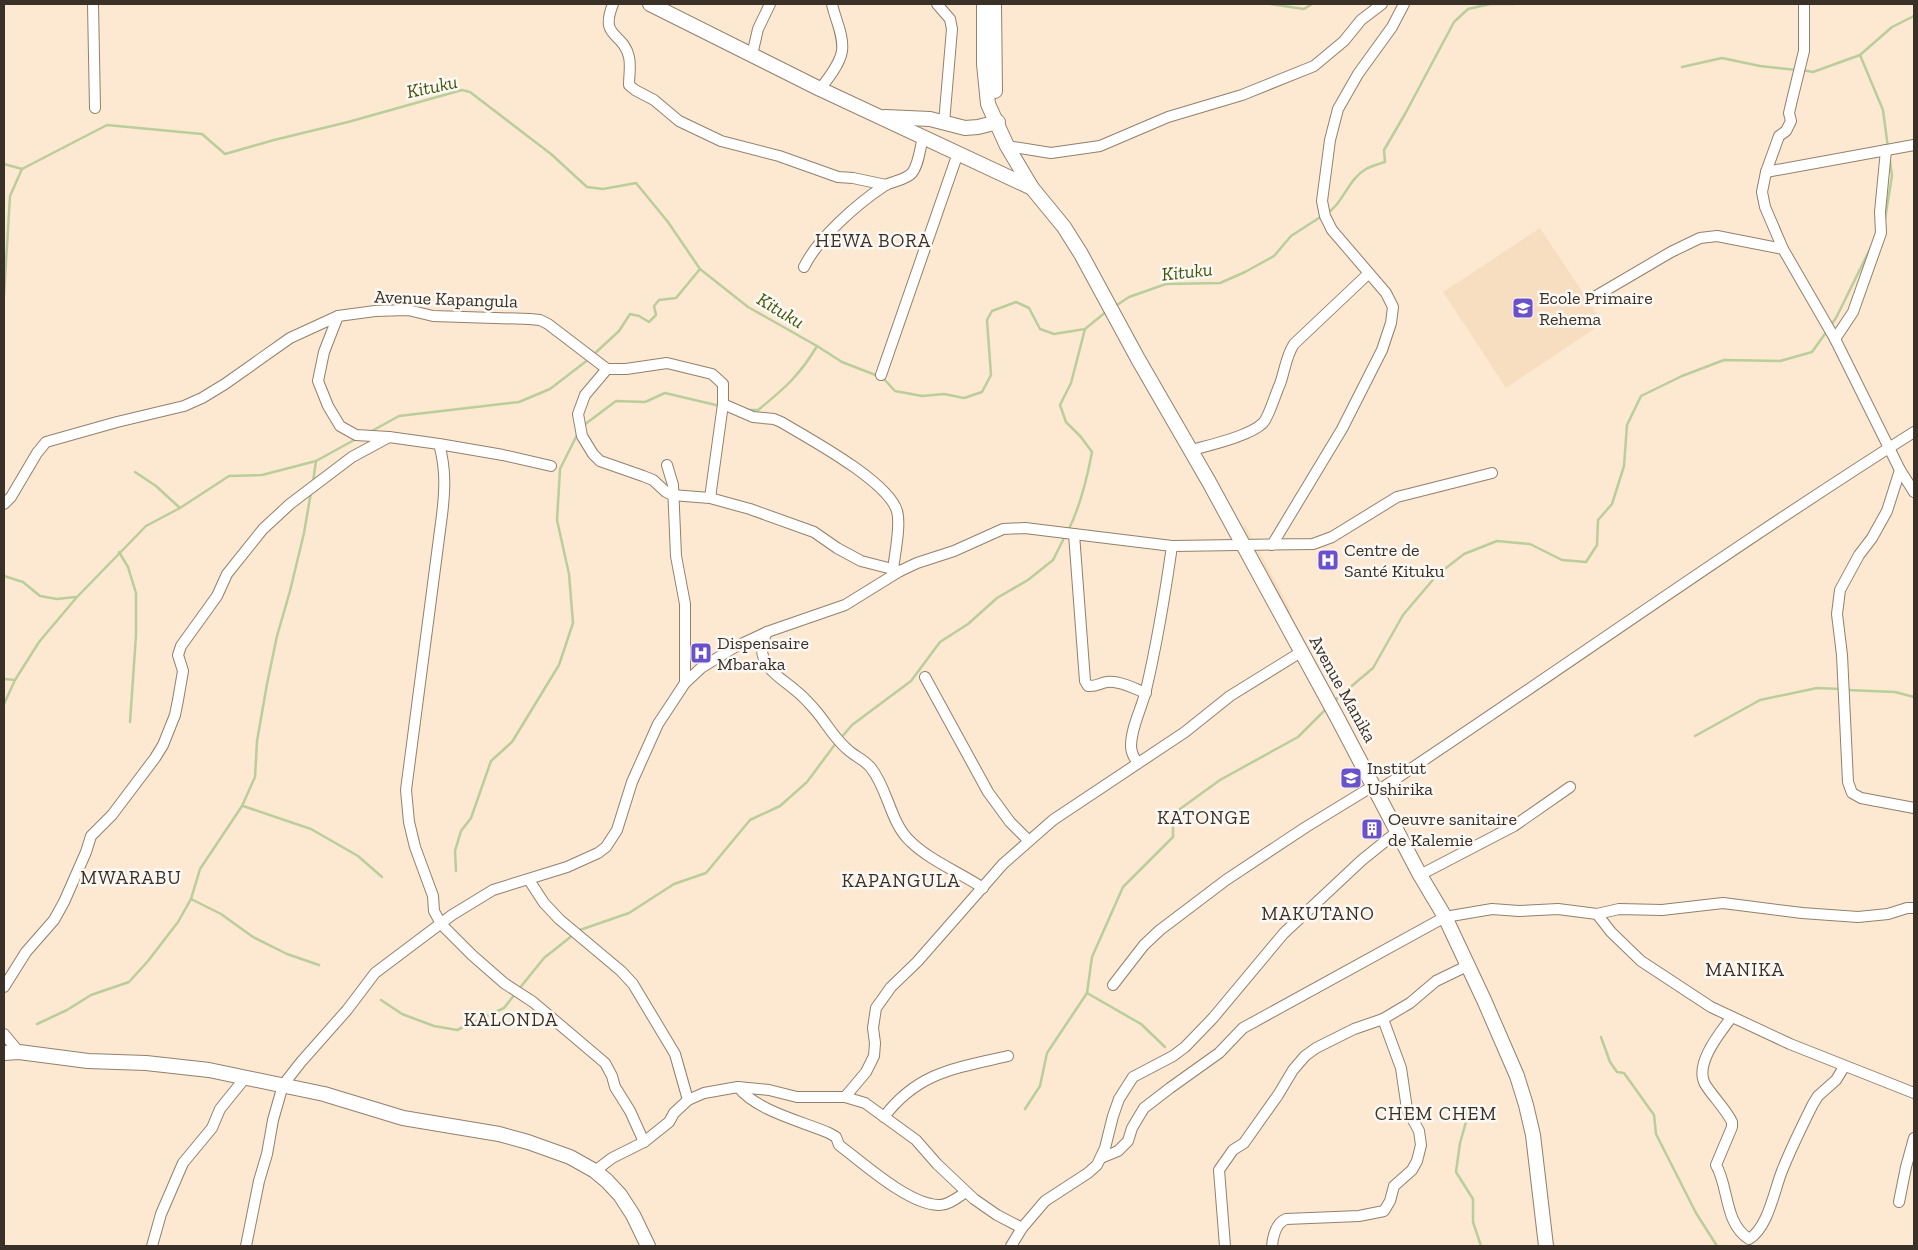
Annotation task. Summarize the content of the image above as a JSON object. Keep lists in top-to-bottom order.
{
  "streets": {
    "street": ["Avenue Kapangula", "Avenue Manika"]
  },
  "districts": [
    "HEWA BORA",
    "KATONGE",
    "MWARABU",
    "KAPANGULA",
    "MAKUTANO",
    "MANIKA",
    "KALONDA",
    "CHEM CHEM"
  ],
  "water": ["Kituku"],
  "places": {
    "school or university": ["Ecole Primaire Rehema", "Institut Ushirika"],
    "hospital": ["Centre de Santé Kituku", "Dispensaire Mbaraka"],
    "building": ["Oeuvre sanitaire de Kalemie"]
  }
}
